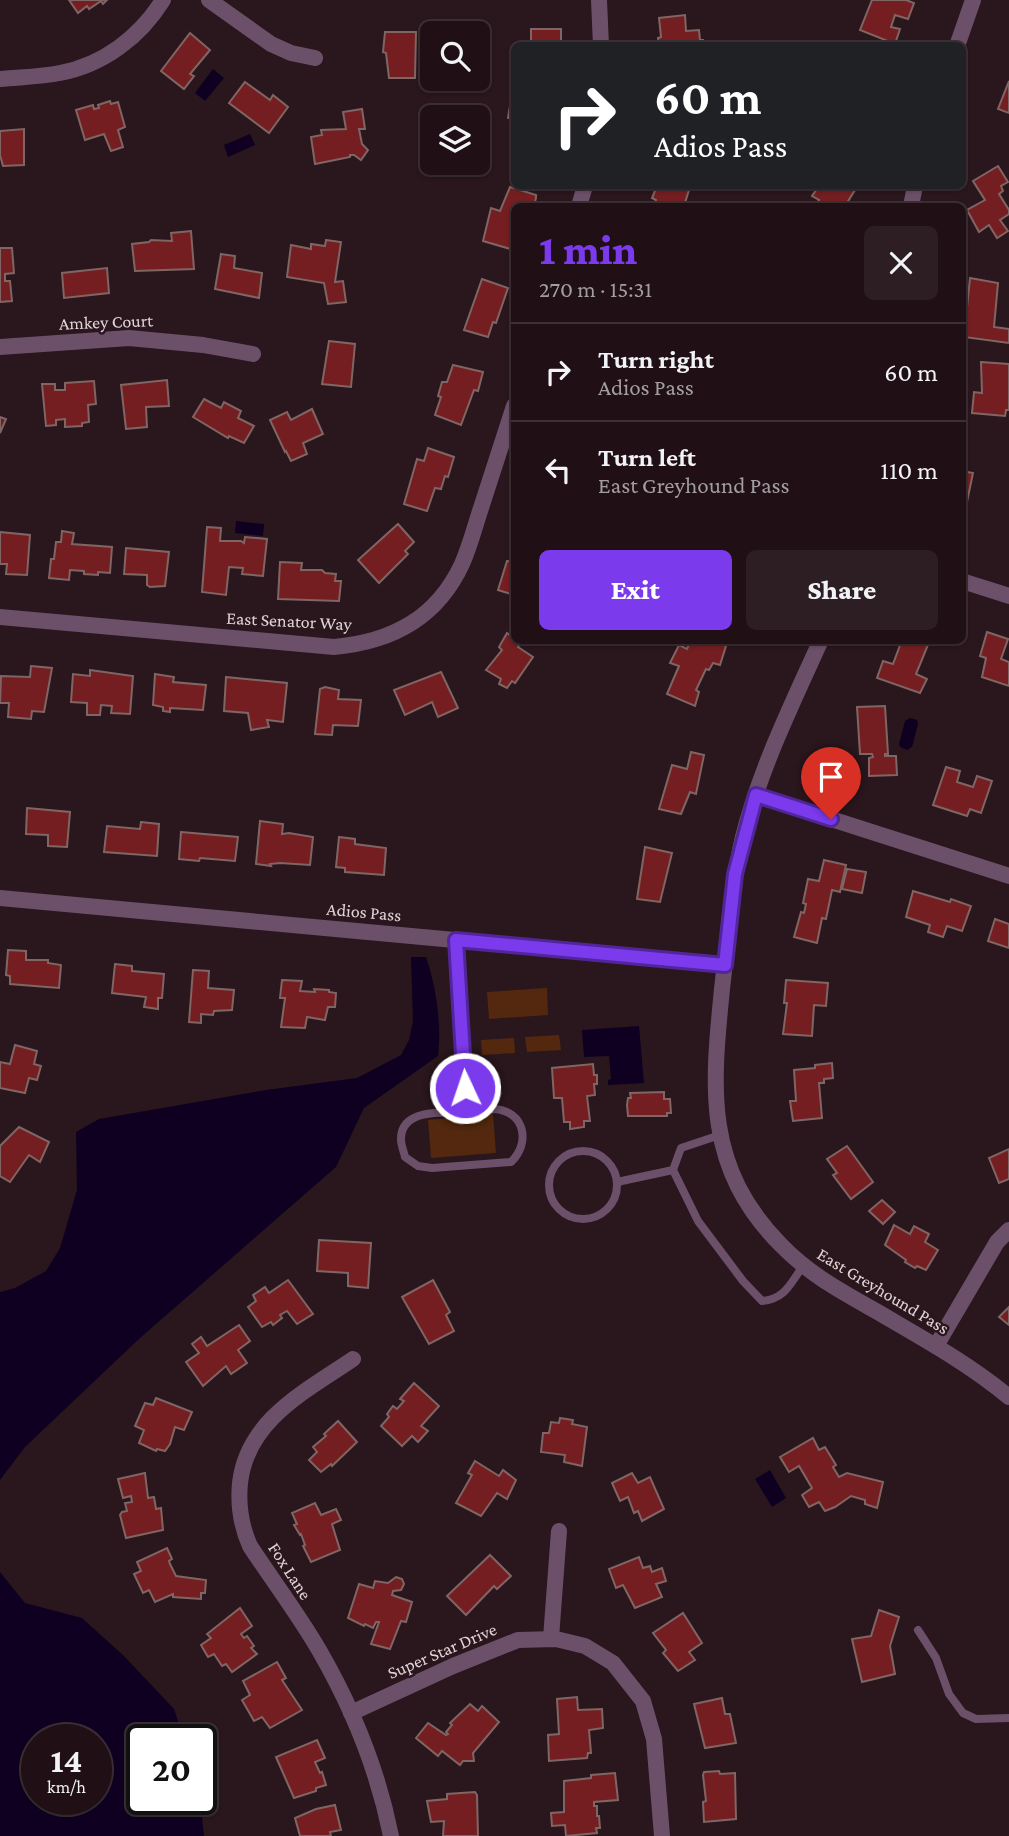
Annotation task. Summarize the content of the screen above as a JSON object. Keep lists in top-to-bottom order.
{
  "streets": {
    "street": [
      "Amkey Court",
      "East Senator Way",
      "Adios Pass",
      "East Greyhound Pass",
      "Fox Lane",
      "Super Star Drive"
    ]
  },
  "crossings": [
    ["Adios Pass", "East Greyhound Pass"],
    ["Fox Lane", "Super Star Drive"]
  ],
  "page": {
    "turn": ["60 m", "Adios Pass"],
    "heading": ["1 min", "270 m · 15:31"],
    "list": [
      {
        "name": "Turn right",
        "note": "Adios Pass",
        "value": "60 m"
      },
      {
        "name": "Turn left",
        "note": "East Greyhound Pass",
        "value": "110 m"
      }
    ],
    "buttons": ["Exit", "Share"],
    "speed": "14 km/h",
    "limit": "20"
  }
}
